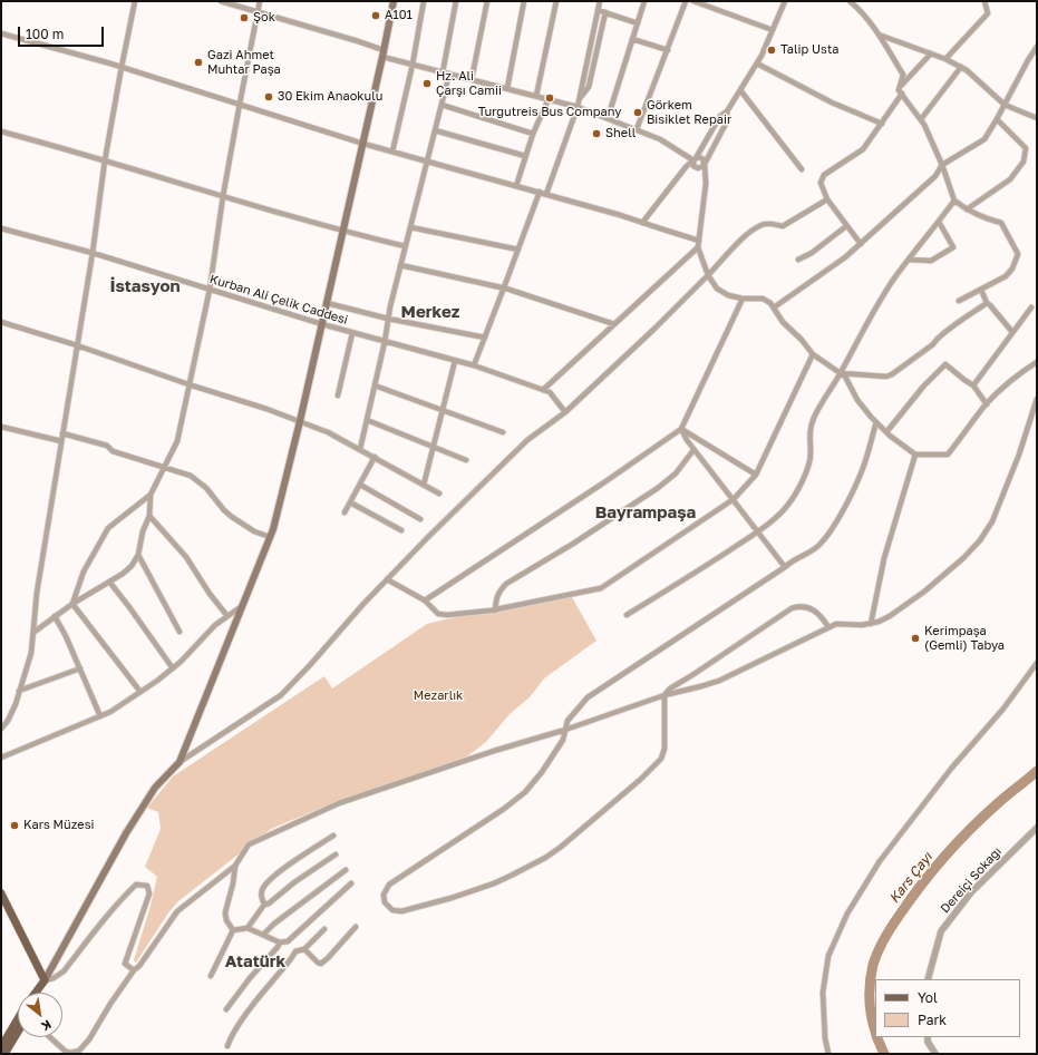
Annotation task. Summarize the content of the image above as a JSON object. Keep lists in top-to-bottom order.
{
  "streets": {
    "street": ["Kurban Ali Çelik Caddesi", "Dereiçi Sokağı"]
  },
  "districts": [
    "İstasyon",
    "Merkez",
    "Bayrampaşa",
    "Atatürk"
  ],
  "water": ["Kars Çayı"],
  "parks": ["Mezarlık"],
  "places": [
    "A101",
    "Şok",
    "Talip Usta",
    "Gazi Ahmet Muhtar Paşa",
    "Hz. Ali Çarşı Camii",
    "30 Ekim Anaokulu",
    "Turgutreis Bus Company",
    "Görkem Bisiklet Repair",
    "Shell",
    "Kerimpaşa (Gemli) Tabya",
    "Kars Müzesi̇"
  ],
  "legend": ["Yol", "Park"],
  "scale_bar": "100 m",
  "north": "bottom right"
}
